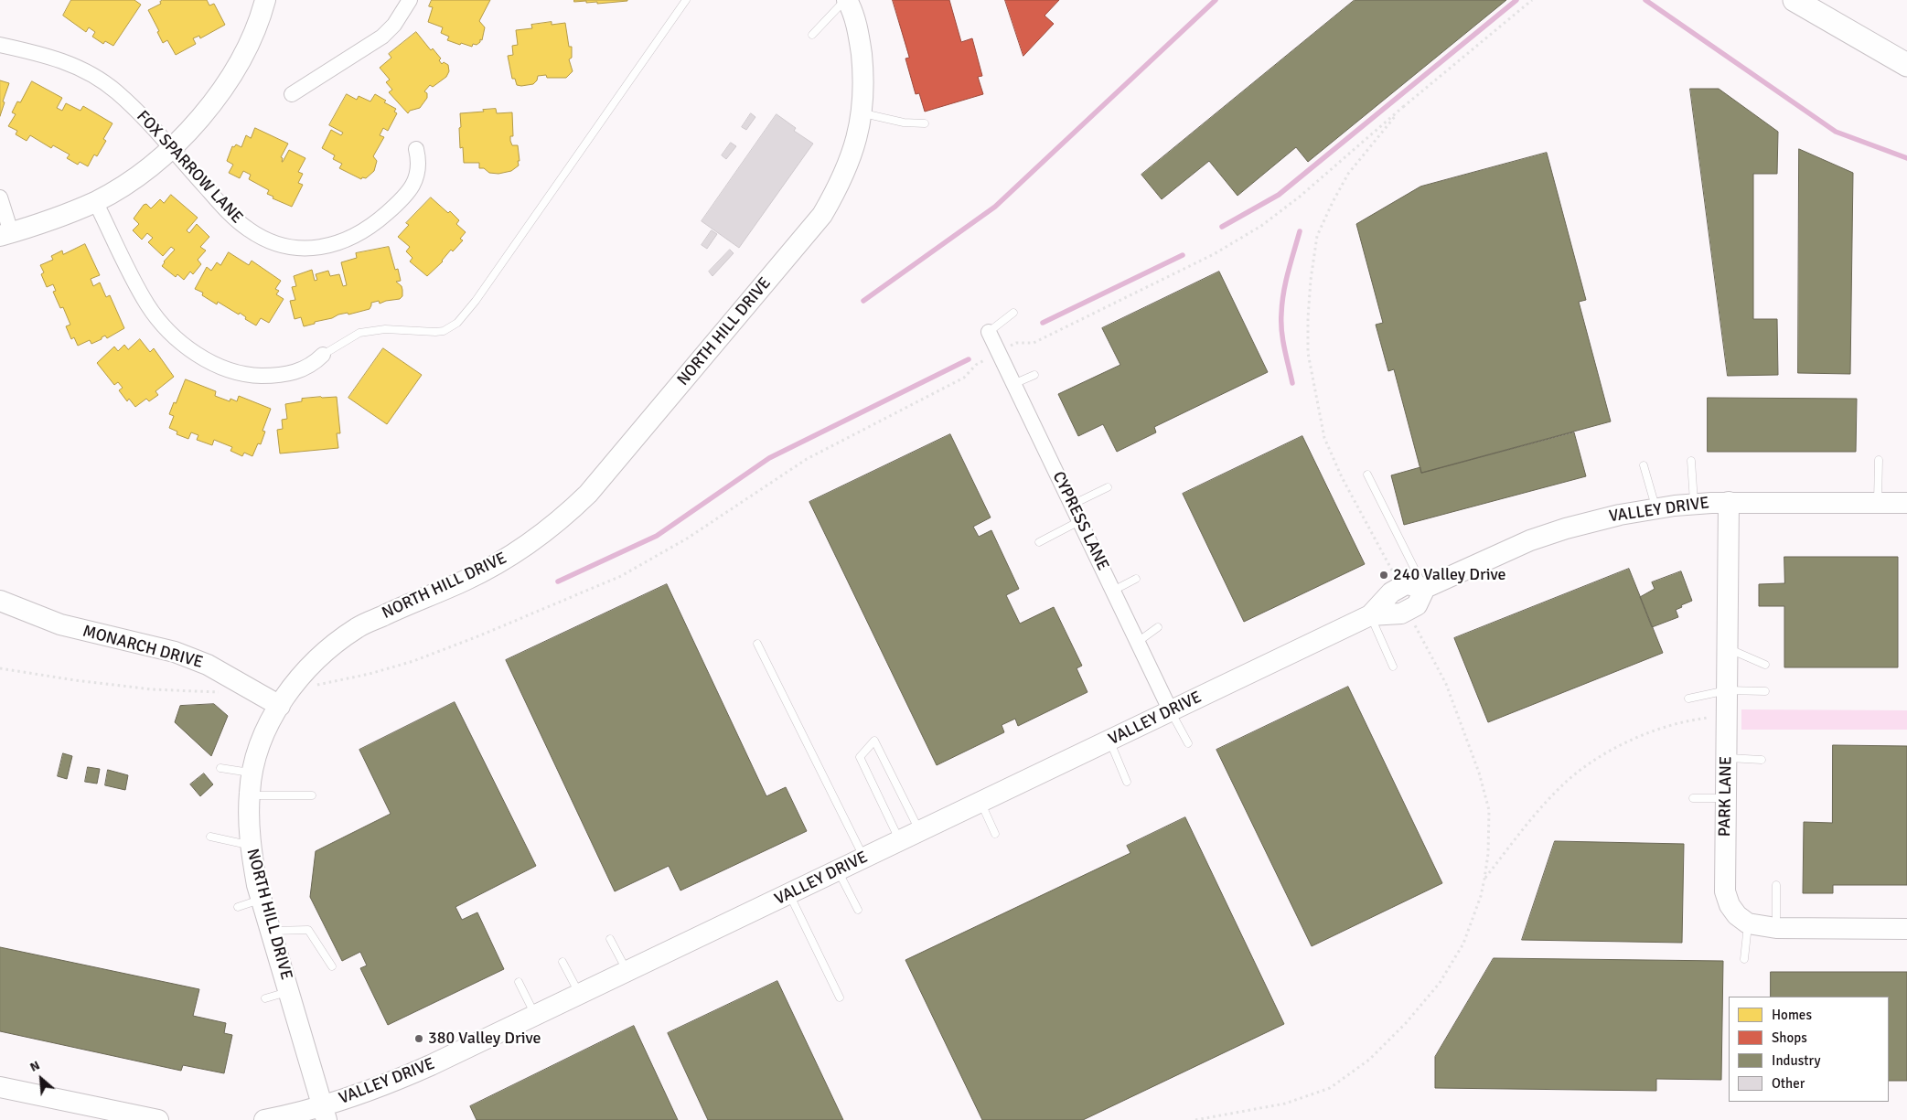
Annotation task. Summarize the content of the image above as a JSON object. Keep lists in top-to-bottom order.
{
  "streets": {
    "street": [
      "FOX SPARROW LANE",
      "NORTH HILL DRIVE",
      "VALLEY DRIVE",
      "CYPRESS LANE",
      "MONARCH DRIVE",
      "PARK LANE"
    ]
  },
  "crossings": [
    ["NORTH HILL DRIVE", "VALLEY DRIVE"],
    ["NORTH HILL DRIVE", "MONARCH DRIVE"],
    ["VALLEY DRIVE", "CYPRESS LANE"],
    ["VALLEY DRIVE", "PARK LANE"]
  ],
  "places": ["240 Valley Drive", "380 Valley Drive"],
  "legend": [
    "Homes",
    "Shops",
    "Industry",
    "Other"
  ],
  "north": "top left"
}
